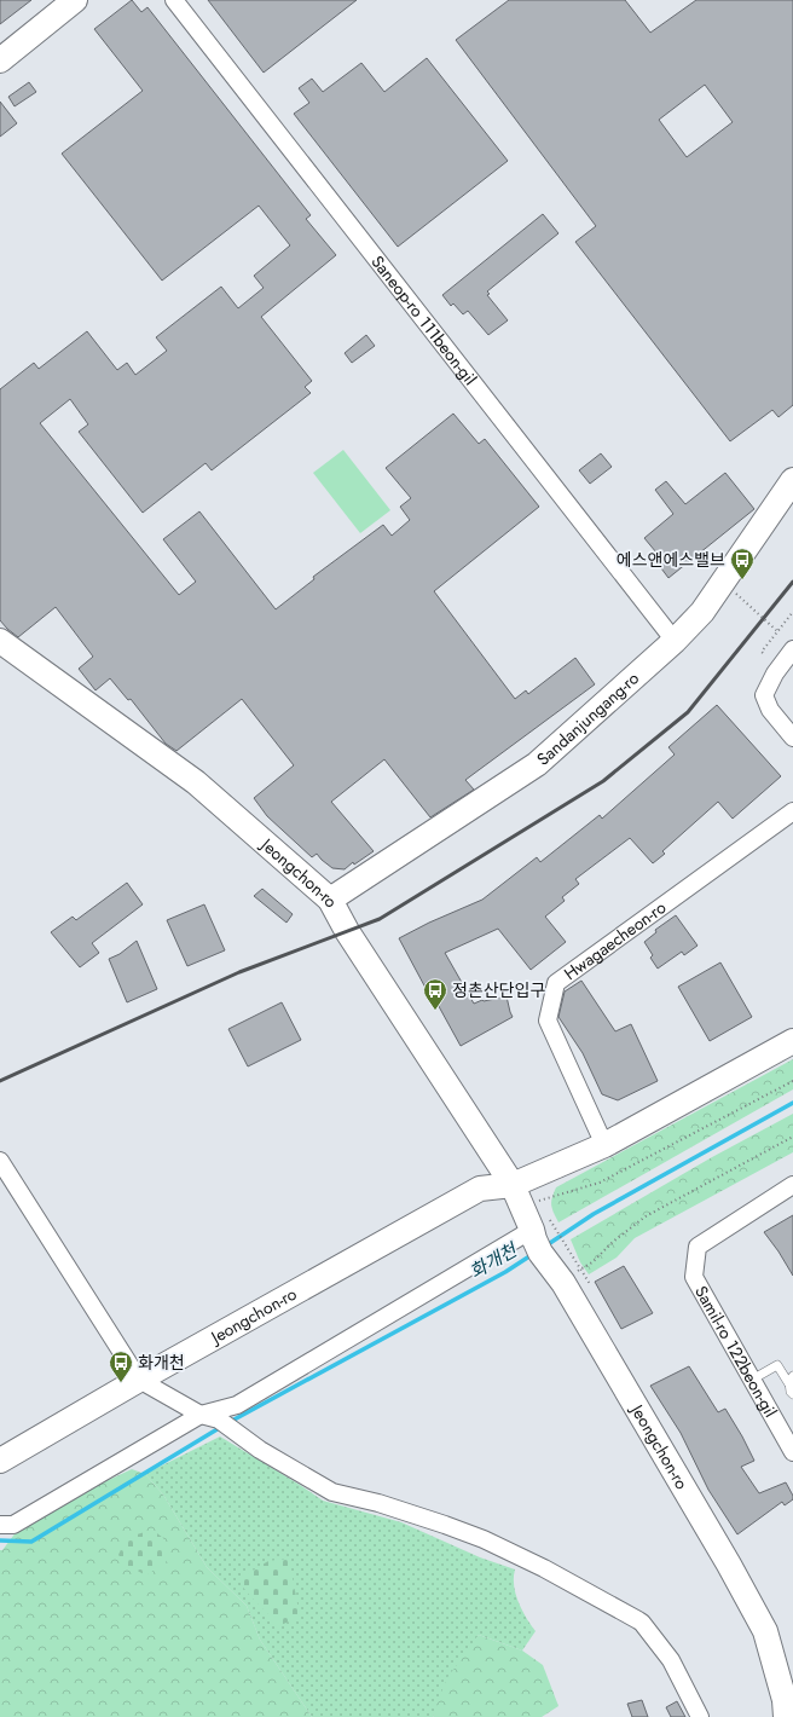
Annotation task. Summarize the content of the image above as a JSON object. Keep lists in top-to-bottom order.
{
  "streets": {
    "main road": ["Sandanjungang-ro", "Jeongchon-ro"],
    "street": ["Saneop-ro 111beon-gil", "Hwagaecheon-ro", "Samil-ro 122beon-gil"]
  },
  "crossings": [
    ["Saneop-ro 111beon-gil", "Sandanjungang-ro"],
    ["Sandanjungang-ro", "Jeongchon-ro"]
  ],
  "water": ["화개천"],
  "places": {
    "bus stop": ["에스앤에스밸브", "정촌산단입구", "화개천"]
  }
}
